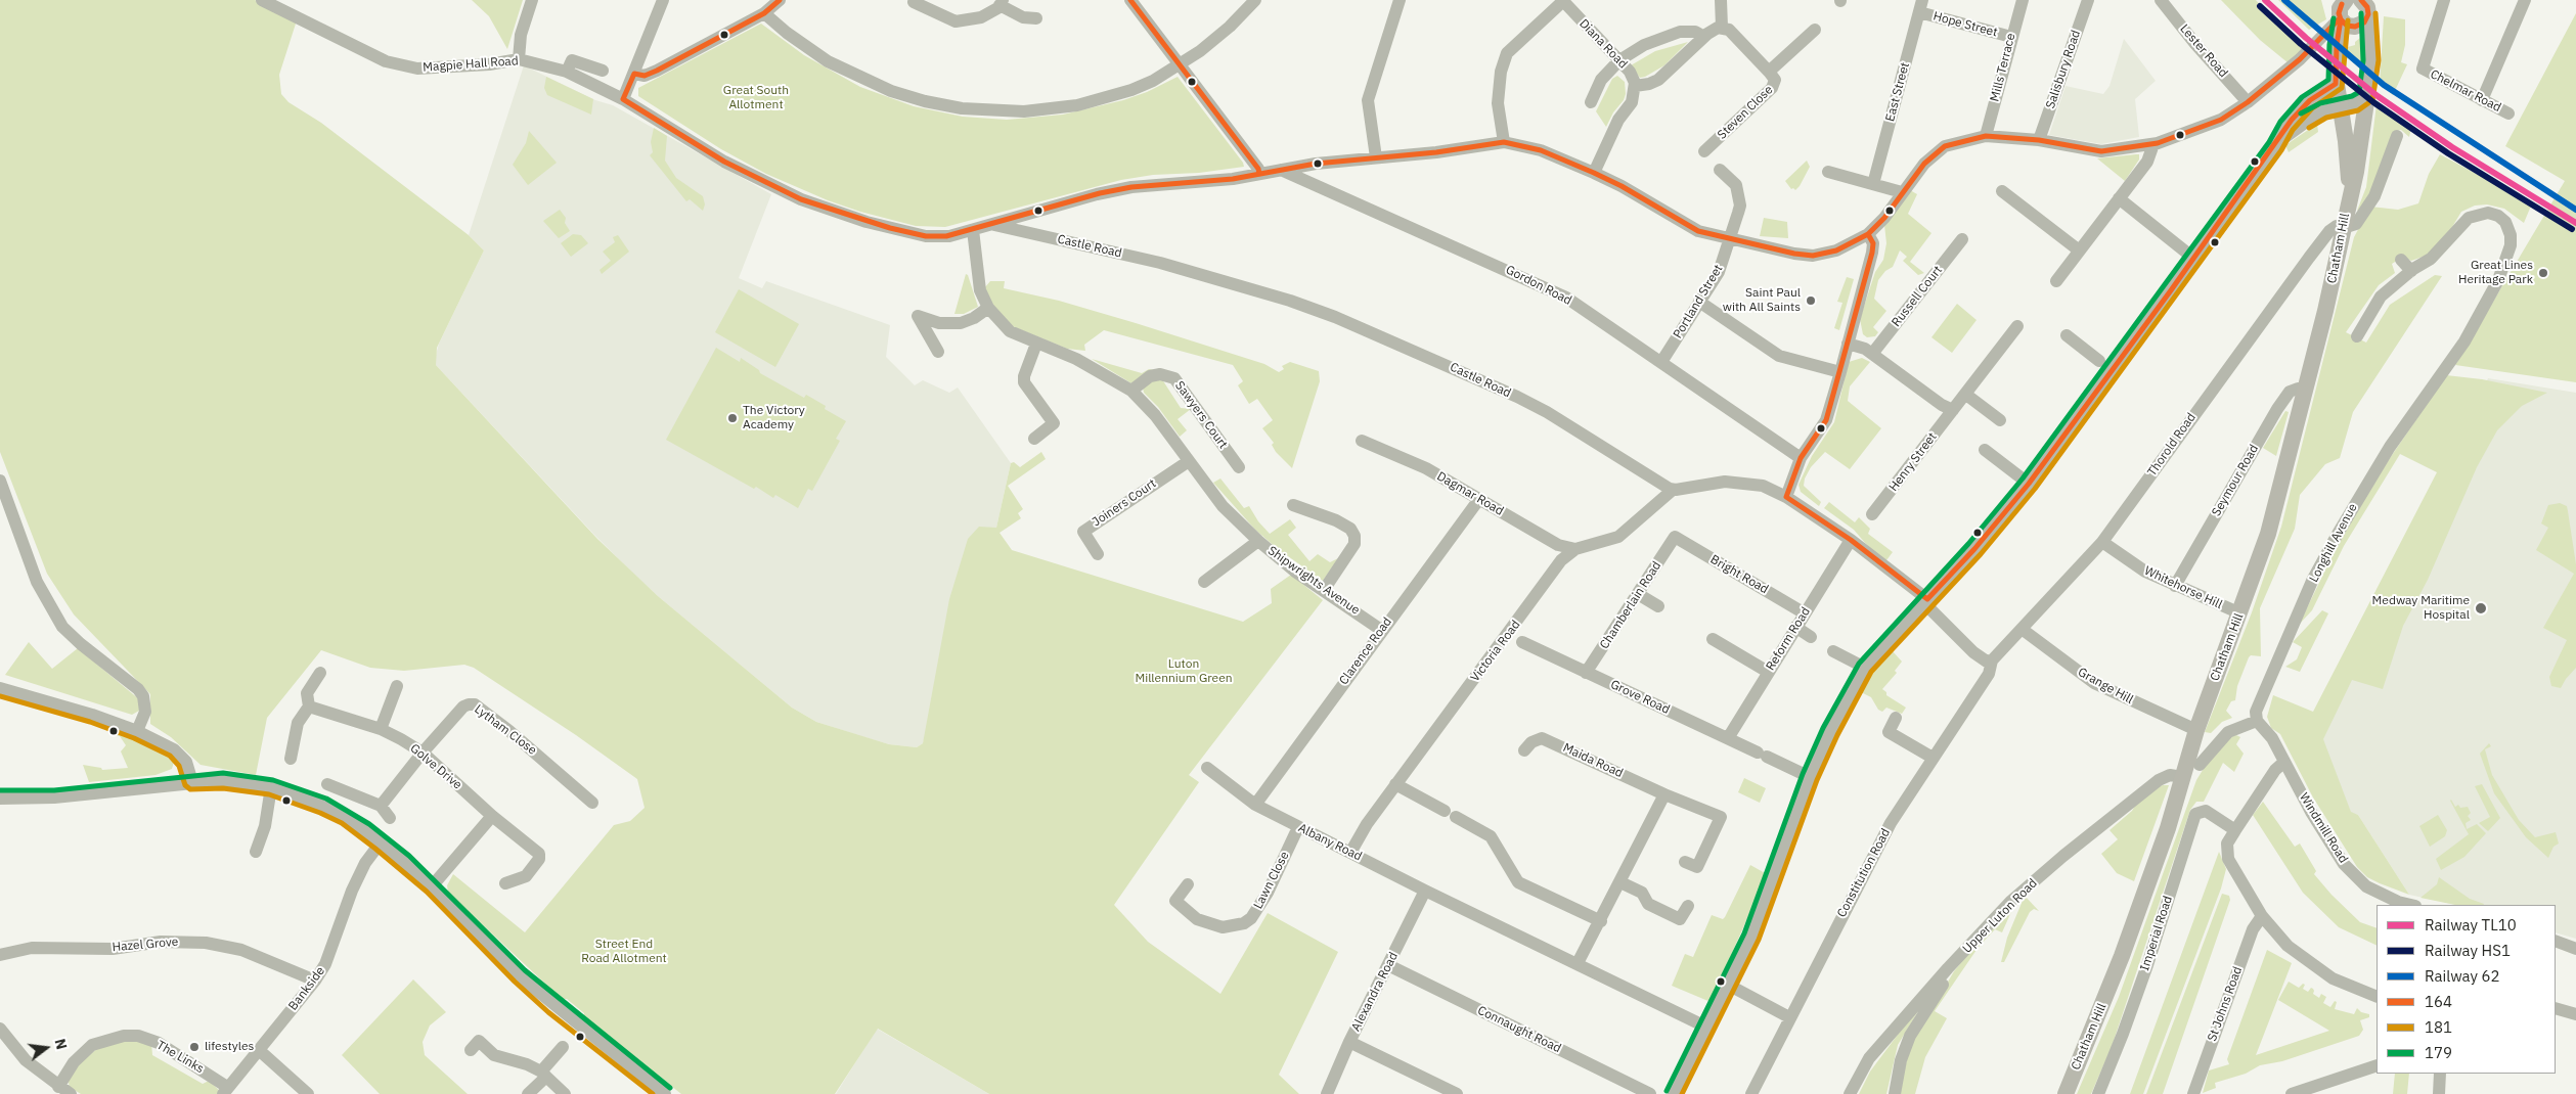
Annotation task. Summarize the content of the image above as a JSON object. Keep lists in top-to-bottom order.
{
  "streets": {
    "main road": ["Chatham Hill"],
    "street": [
      "Hope Street",
      "Diana Road",
      "Lester Road",
      "Magpie Hall Road",
      "Mills Terrace",
      "Salisbury Road",
      "Chelmar Road",
      "East Street",
      "Steven Close",
      "Castle Road",
      "Gordon Road",
      "Russell Court",
      "Portland Street",
      "Sawyers Court",
      "Thorold Road",
      "Henry Street",
      "Seymour Road",
      "Dagmar Road",
      "Joiners Court",
      "Longhill Avenue",
      "Bright Road",
      "Shipwrights Avenue",
      "Whitehorse Hill",
      "Chamberlain Road",
      "Reform Road",
      "Clarence Road",
      "Victoria Road",
      "Grange Hill",
      "Grove Road",
      "Lytham Close",
      "Maida Road",
      "Golve Drive",
      "Windmill Road",
      "Albany Road",
      "Constitution Road",
      "Lawn Close",
      "Upper Luton Road",
      "Imperial Road",
      "Hazel Grove",
      "Bankside",
      "Alexandra Road",
      "St Johns Road",
      "Connaught Road",
      "The Links"
    ]
  },
  "crossings": [
    ["Hope Street", "Mills Terrace"],
    ["Hope Street", "East Street"],
    ["Lester Road", "Magpie Hall Road"],
    ["Magpie Hall Road", "Mills Terrace"],
    ["Magpie Hall Road", "Salisbury Road"],
    ["Magpie Hall Road", "Castle Road"],
    ["Magpie Hall Road", "Chatham Hill"],
    ["Magpie Hall Road", "Gordon Road"],
    ["Magpie Hall Road", "Portland Street"],
    ["Magpie Hall Road", "Shipwrights Avenue"],
    ["Castle Road", "Victoria Road"],
    ["Chatham Hill", "Thorold Road"],
    ["Chatham Hill", "Seymour Road"],
    ["Chatham Hill", "Whitehorse Hill"],
    ["Chatham Hill", "Grange Hill"],
    ["Chatham Hill", "Upper Luton Road"],
    ["Gordon Road", "Portland Street"],
    ["Sawyers Court", "Shipwrights Avenue"],
    ["Thorold Road", "Whitehorse Hill"],
    ["Thorold Road", "Grange Hill"],
    ["Thorold Road", "Constitution Road"],
    ["Seymour Road", "Whitehorse Hill"],
    ["Dagmar Road", "Clarence Road"],
    ["Dagmar Road", "Victoria Road"],
    ["Joiners Court", "Shipwrights Avenue"],
    ["Longhill Avenue", "Windmill Road"],
    ["Bright Road", "Chamberlain Road"],
    ["Bright Road", "Reform Road"],
    ["Shipwrights Avenue", "Clarence Road"],
    ["Chamberlain Road", "Grove Road"],
    ["Reform Road", "Grove Road"],
    ["Clarence Road", "Albany Road"],
    ["Victoria Road", "Albany Road"],
    ["Lytham Close", "Golve Drive"],
    ["Albany Road", "Lawn Close"],
    ["Albany Road", "Alexandra Road"],
    ["Hazel Grove", "Bankside"],
    ["Bankside", "The Links"],
    ["Alexandra Road", "Connaught Road"]
  ],
  "parks": ["Great South Allotment", "Luton Millennium Green", "Street End Road Allotment"],
  "places": [
    "Great Lines Heritage Park",
    "Saint Paul with All Saints",
    "The Victory Academy",
    "Medway Maritime Hospital",
    "lifestyles"
  ],
  "lines": [
    "rail line TL10",
    "rail line 62",
    "transit line 164",
    "rail line HS1",
    "transit line 181",
    "transit line 179"
  ],
  "legend": [
    "Railway TL10",
    "Railway HS1",
    "Railway 62",
    "164",
    "181",
    "179"
  ],
  "north": "right"
}
